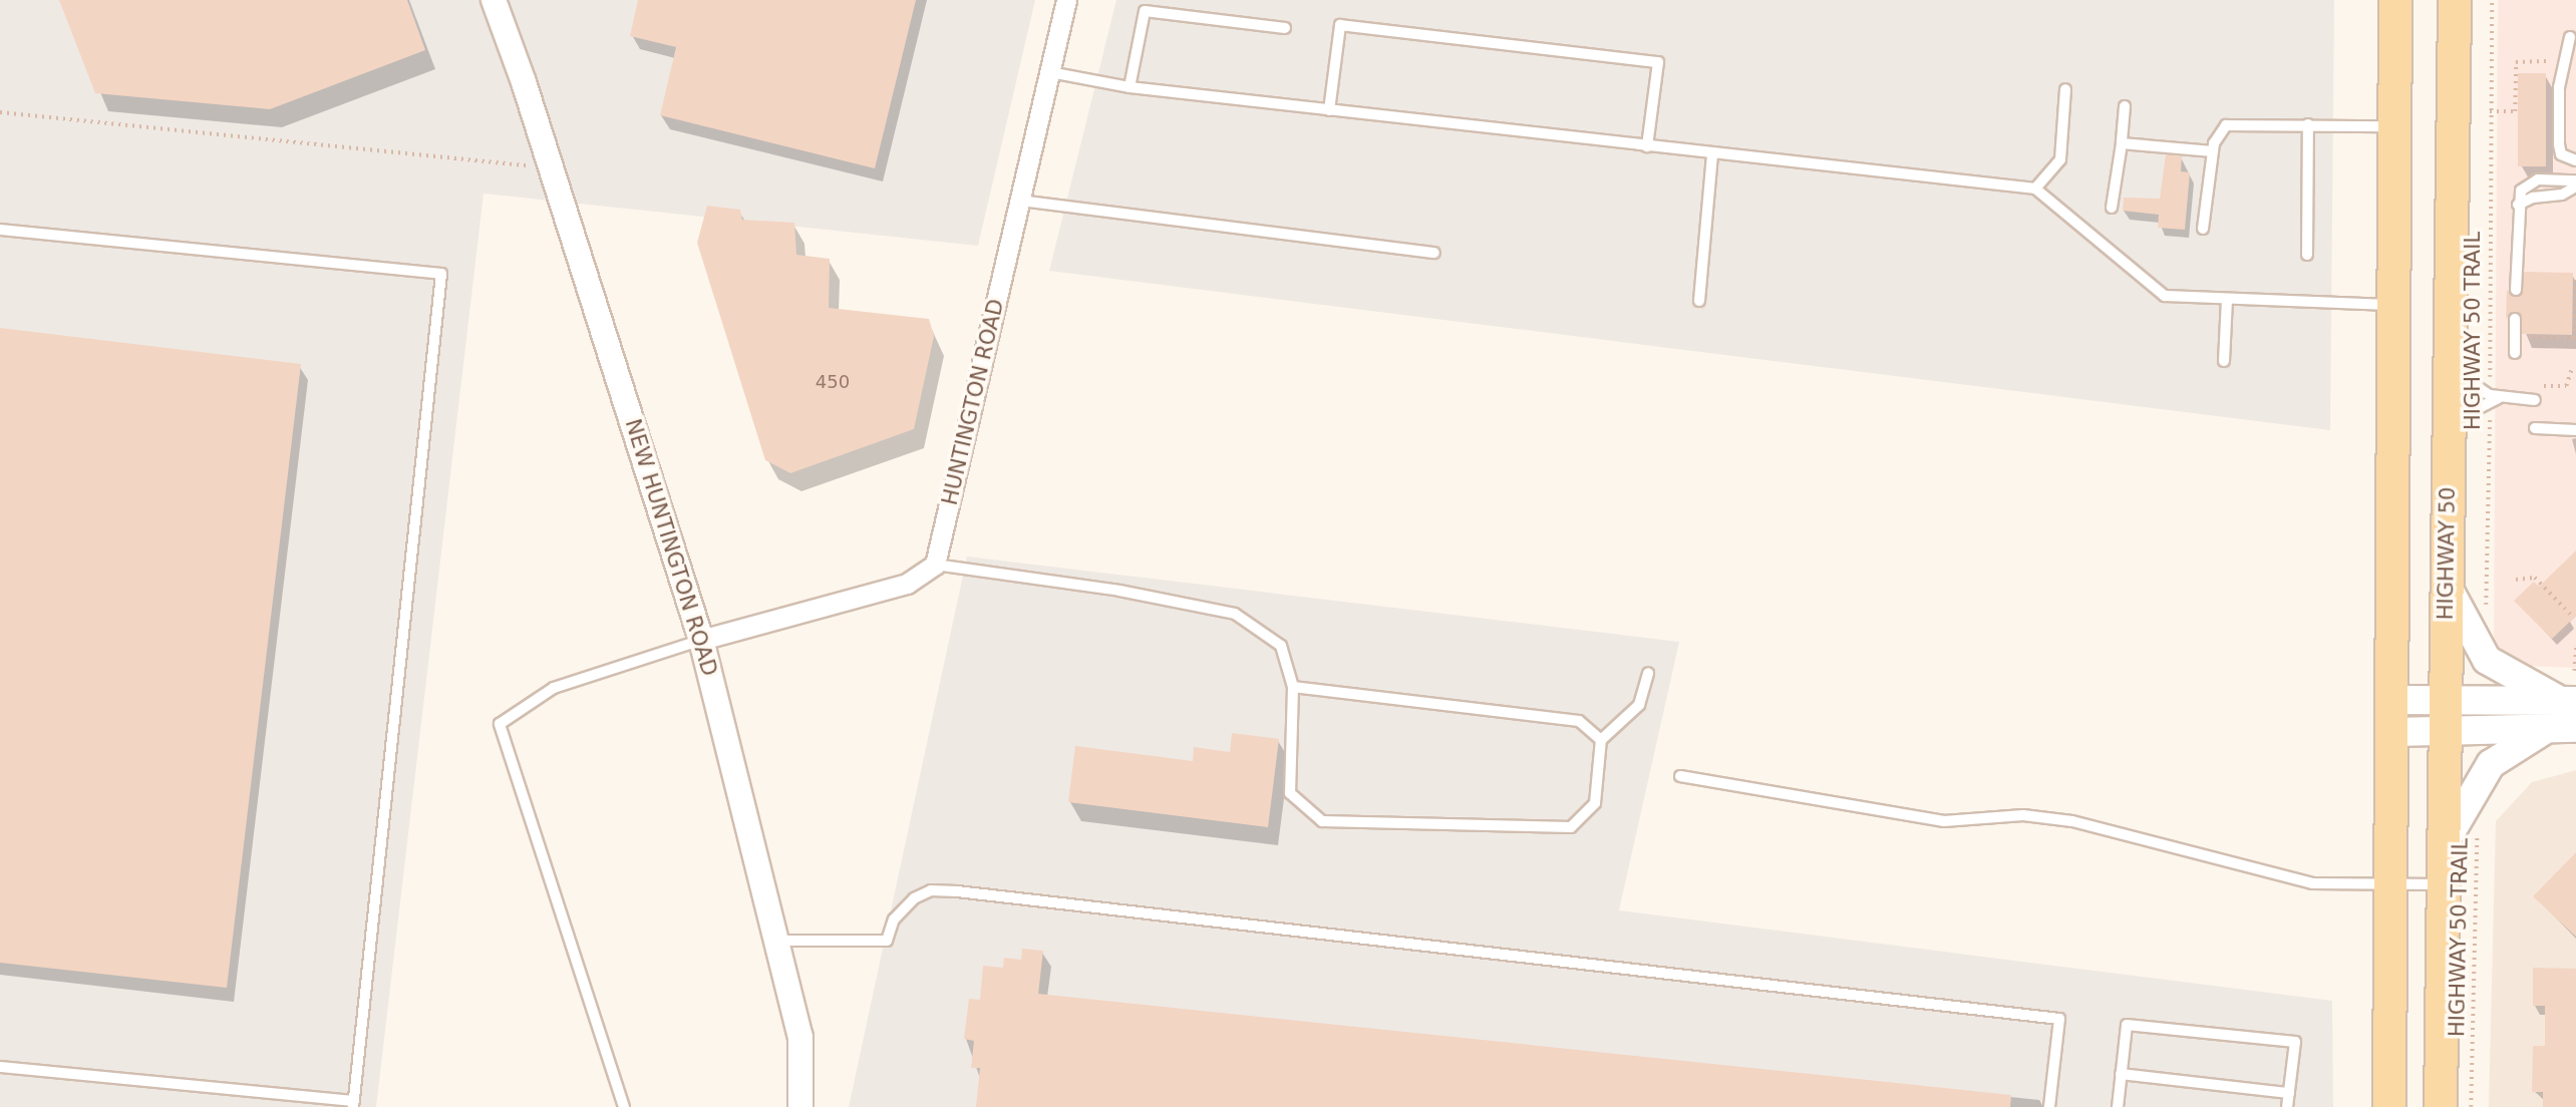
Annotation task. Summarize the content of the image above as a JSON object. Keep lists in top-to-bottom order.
{
  "streets": {
    "main road": ["HIGHWAY 50"],
    "street": ["HUNTINGTON ROAD", "NEW HUNTINGTON ROAD"],
    "path": ["HIGHWAY 50 TRAIL"]
  },
  "house_numbers": ["450"]
}
